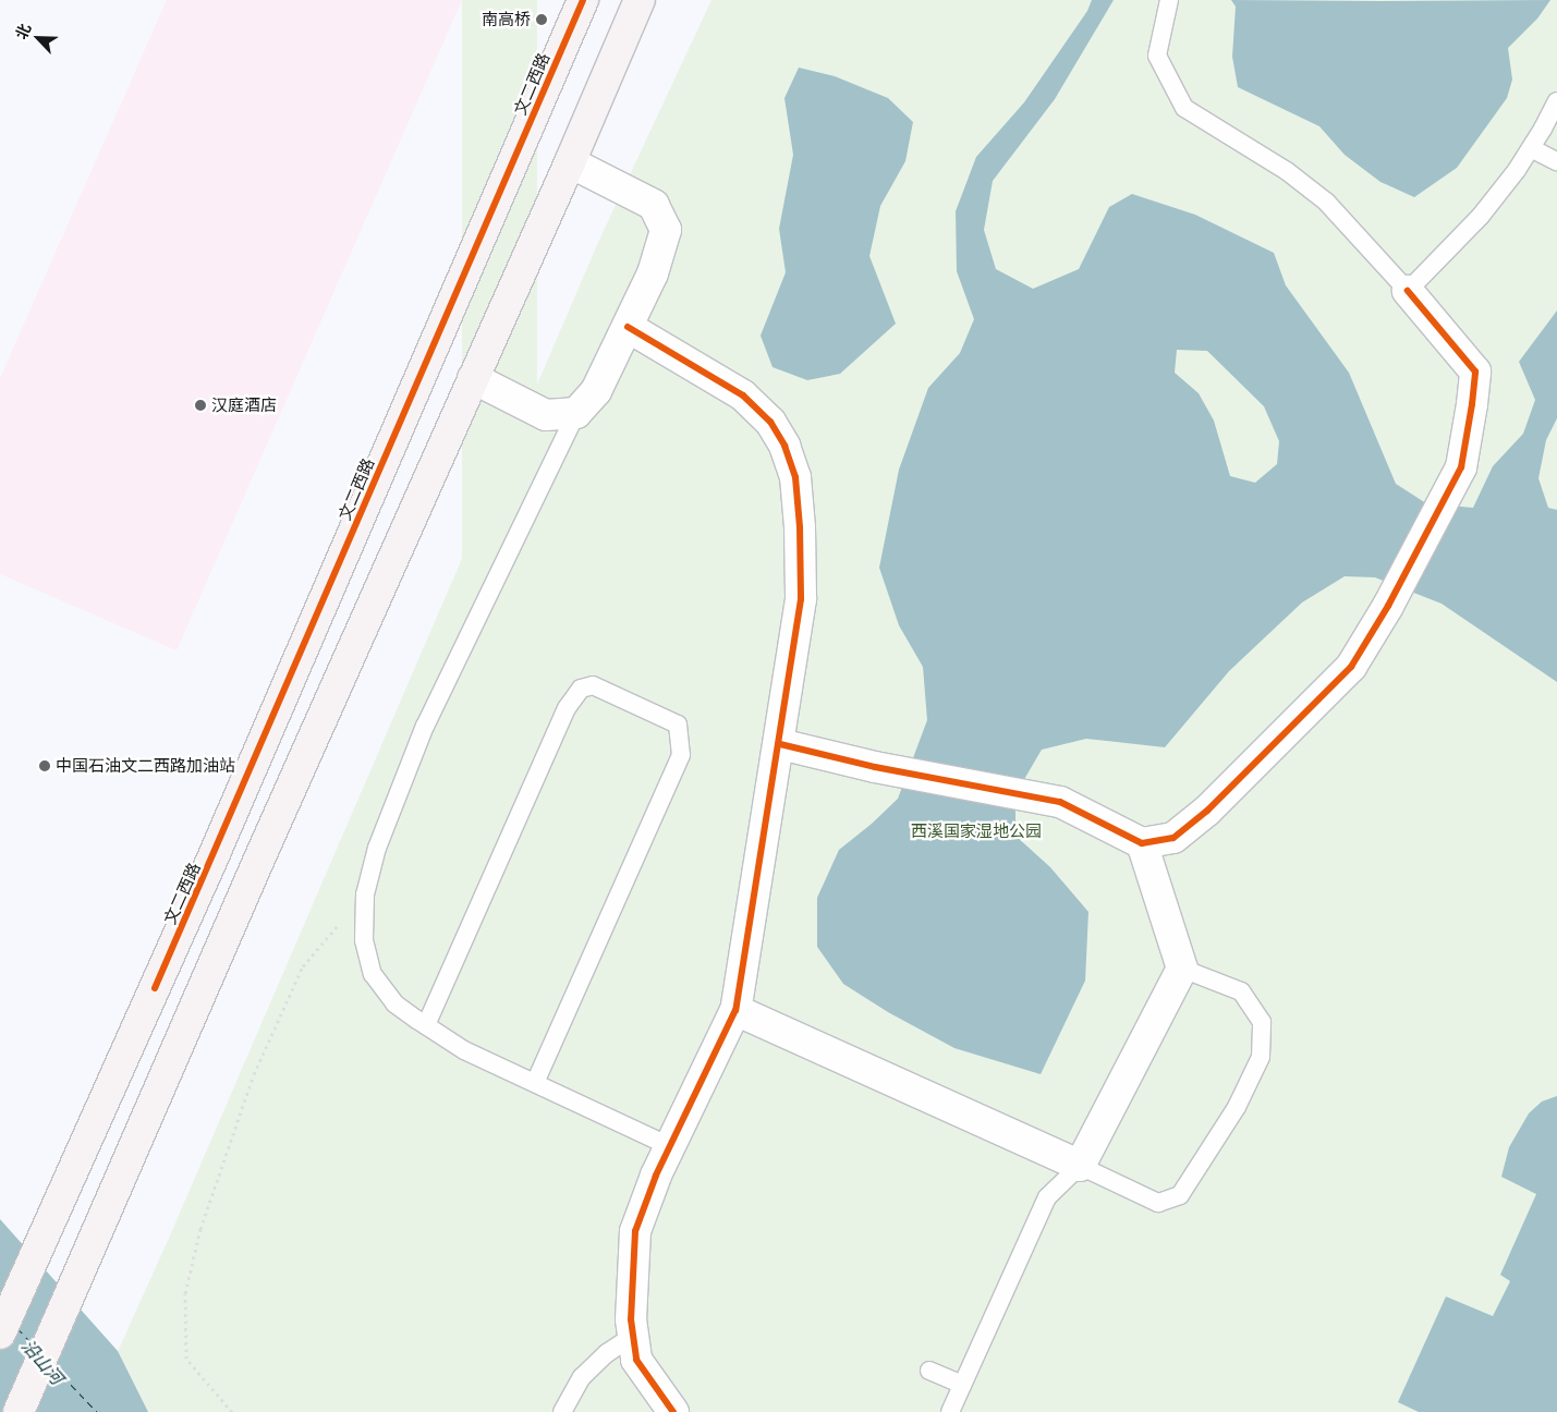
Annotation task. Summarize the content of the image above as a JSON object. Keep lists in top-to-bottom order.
{
  "streets": {
    "main road": ["文二西路"]
  },
  "water": ["沿山河"],
  "parks": ["西溪国家湿地公园"],
  "places": ["南高桥", "汉庭酒店", "中国石油文二西路加油站"],
  "north": "top left"
}
